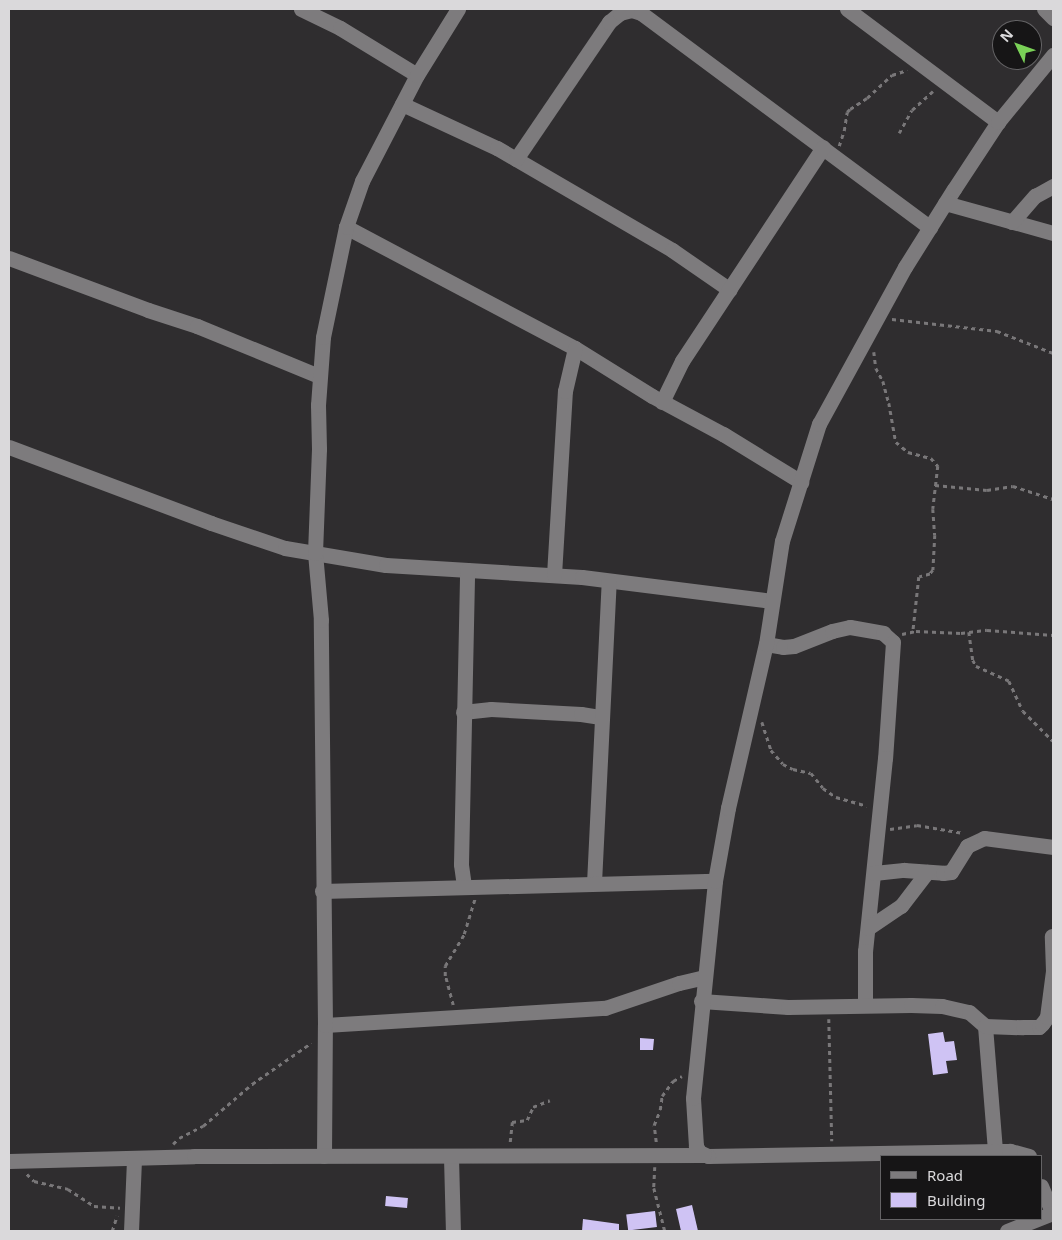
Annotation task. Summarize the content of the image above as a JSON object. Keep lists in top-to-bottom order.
{
  "legend": ["Road", "Building"],
  "north": "top left"
}
